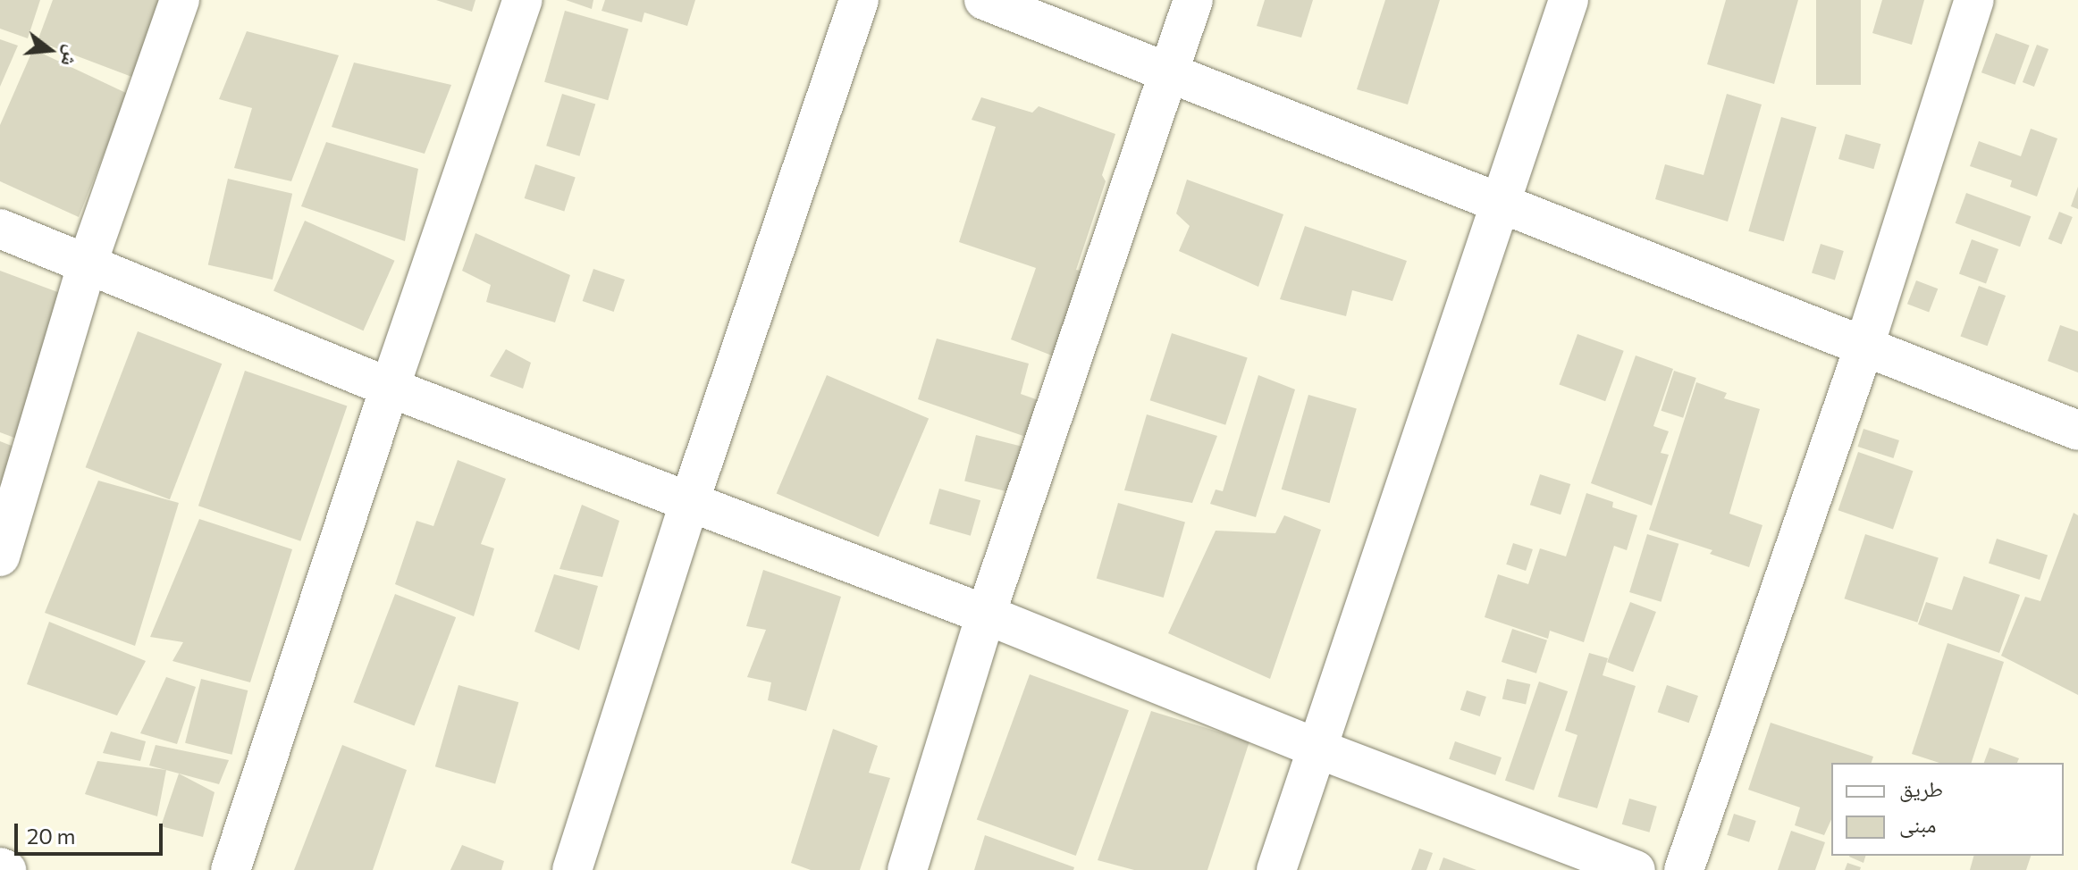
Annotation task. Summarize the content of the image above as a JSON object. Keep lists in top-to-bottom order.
{
  "legend": ["طريق", "مبنى"],
  "scale_bar": "20 m",
  "north": "right"
}
